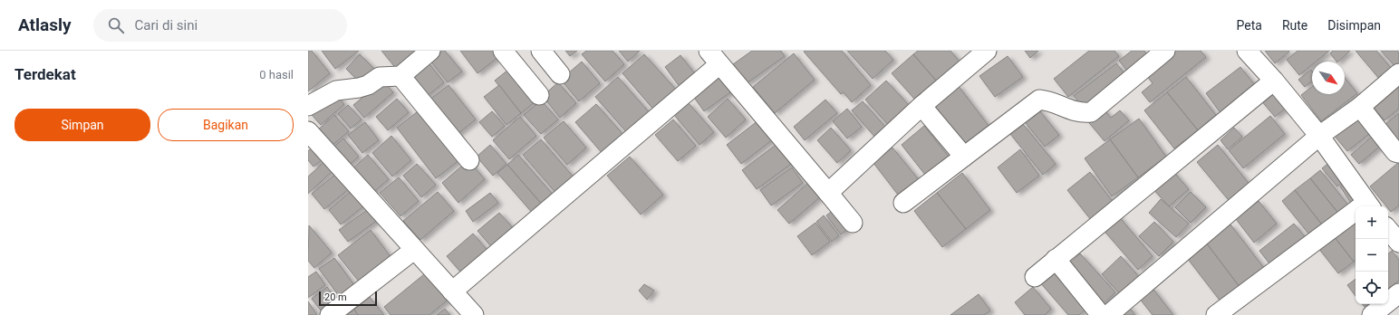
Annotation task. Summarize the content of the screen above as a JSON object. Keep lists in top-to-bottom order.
{
  "scale_bar": "20 m",
  "north": "bottom right",
  "page": {
    "header": "Atlasly",
    "search": "Cari di sini",
    "nav": ["Peta", "Rute", "Disimpan"],
    "heading": ["Terdekat", "0 hasil"],
    "buttons": ["Simpan", "Bagikan"],
    "map_buttons": ["+", "−"],
    "scale": "20 m"
  }
}
